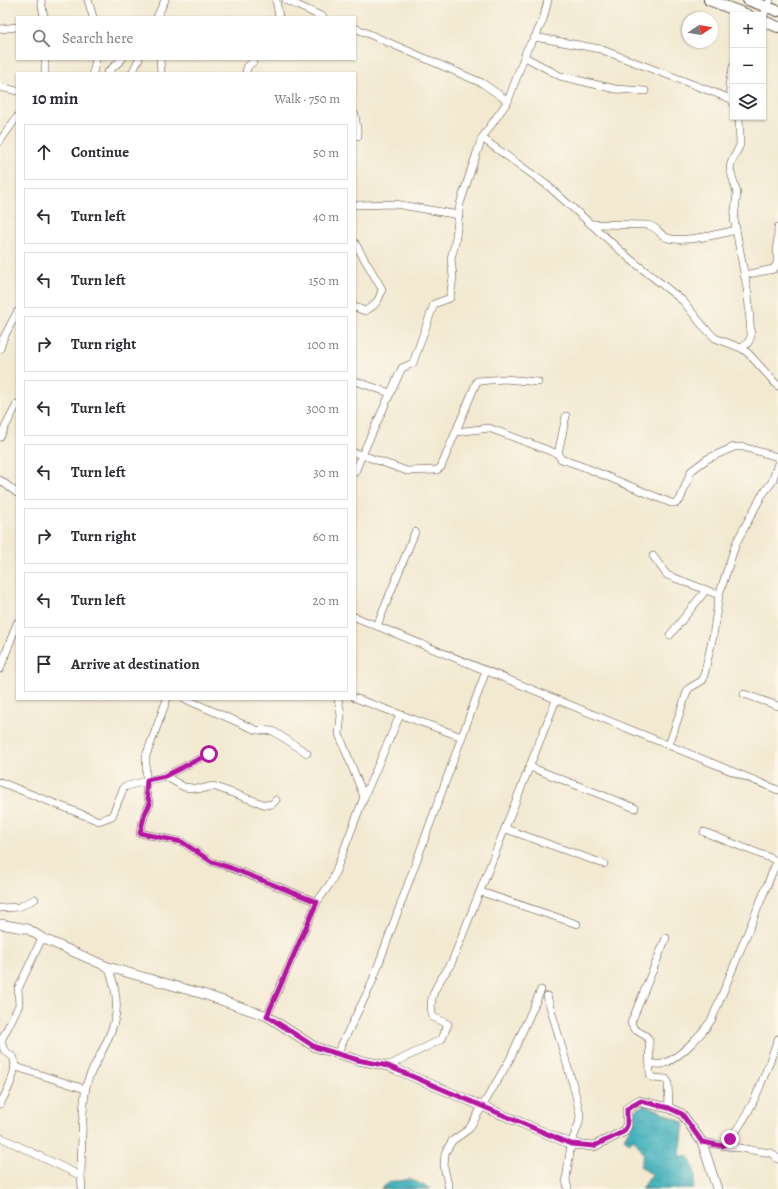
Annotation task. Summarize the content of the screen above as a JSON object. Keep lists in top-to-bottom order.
{
  "north": "right",
  "page": {
    "map_buttons": ["+", "−"],
    "search": "Search here",
    "heading": ["10 min", "Walk · 750 m"],
    "list": [
      ["Continue", "50 m"],
      ["Turn left", "40 m"],
      ["Turn left", "150 m"],
      ["Turn right", "100 m"],
      ["Turn left", "300 m"],
      ["Turn left", "30 m"],
      ["Turn right", "60 m"],
      ["Turn left", "20 m"],
      "Arrive at destination"
    ]
  }
}
